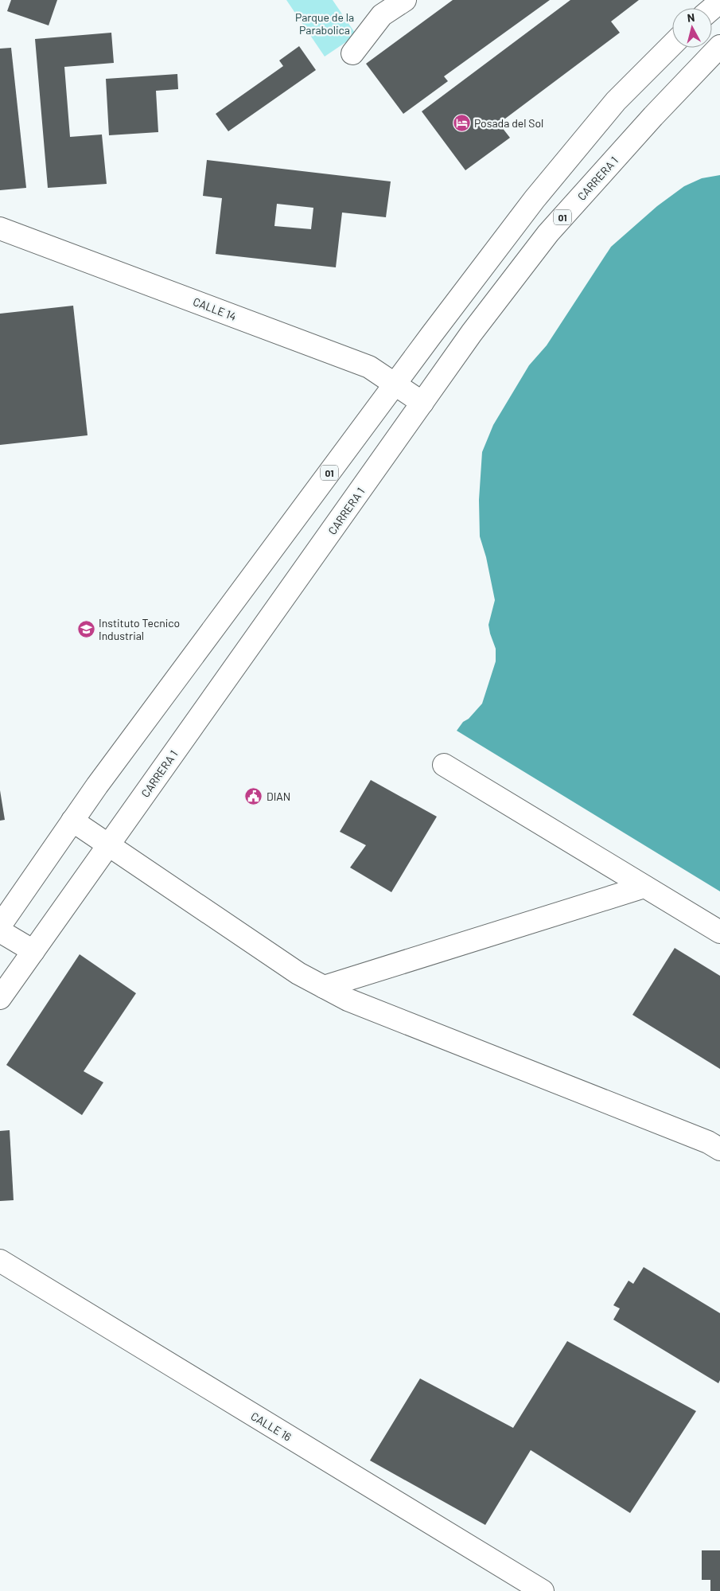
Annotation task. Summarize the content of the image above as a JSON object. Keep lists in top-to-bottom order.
{
  "streets": {
    "main road": [
      "CARRERA 1",
      "01",
      "CALLE 14",
      "CALLE 16"
    ]
  },
  "crossings": [
    ["CARRERA 1", "CALLE 14"],
    ["01", "CALLE 14"]
  ],
  "parks": ["Parque de la Parabolica"],
  "places": {
    "hotel": ["Posada del Sol"],
    "school or university": ["Instituto Tecnico Industrial"],
    "public building": ["DIAN"]
  },
  "north": "top"
}
